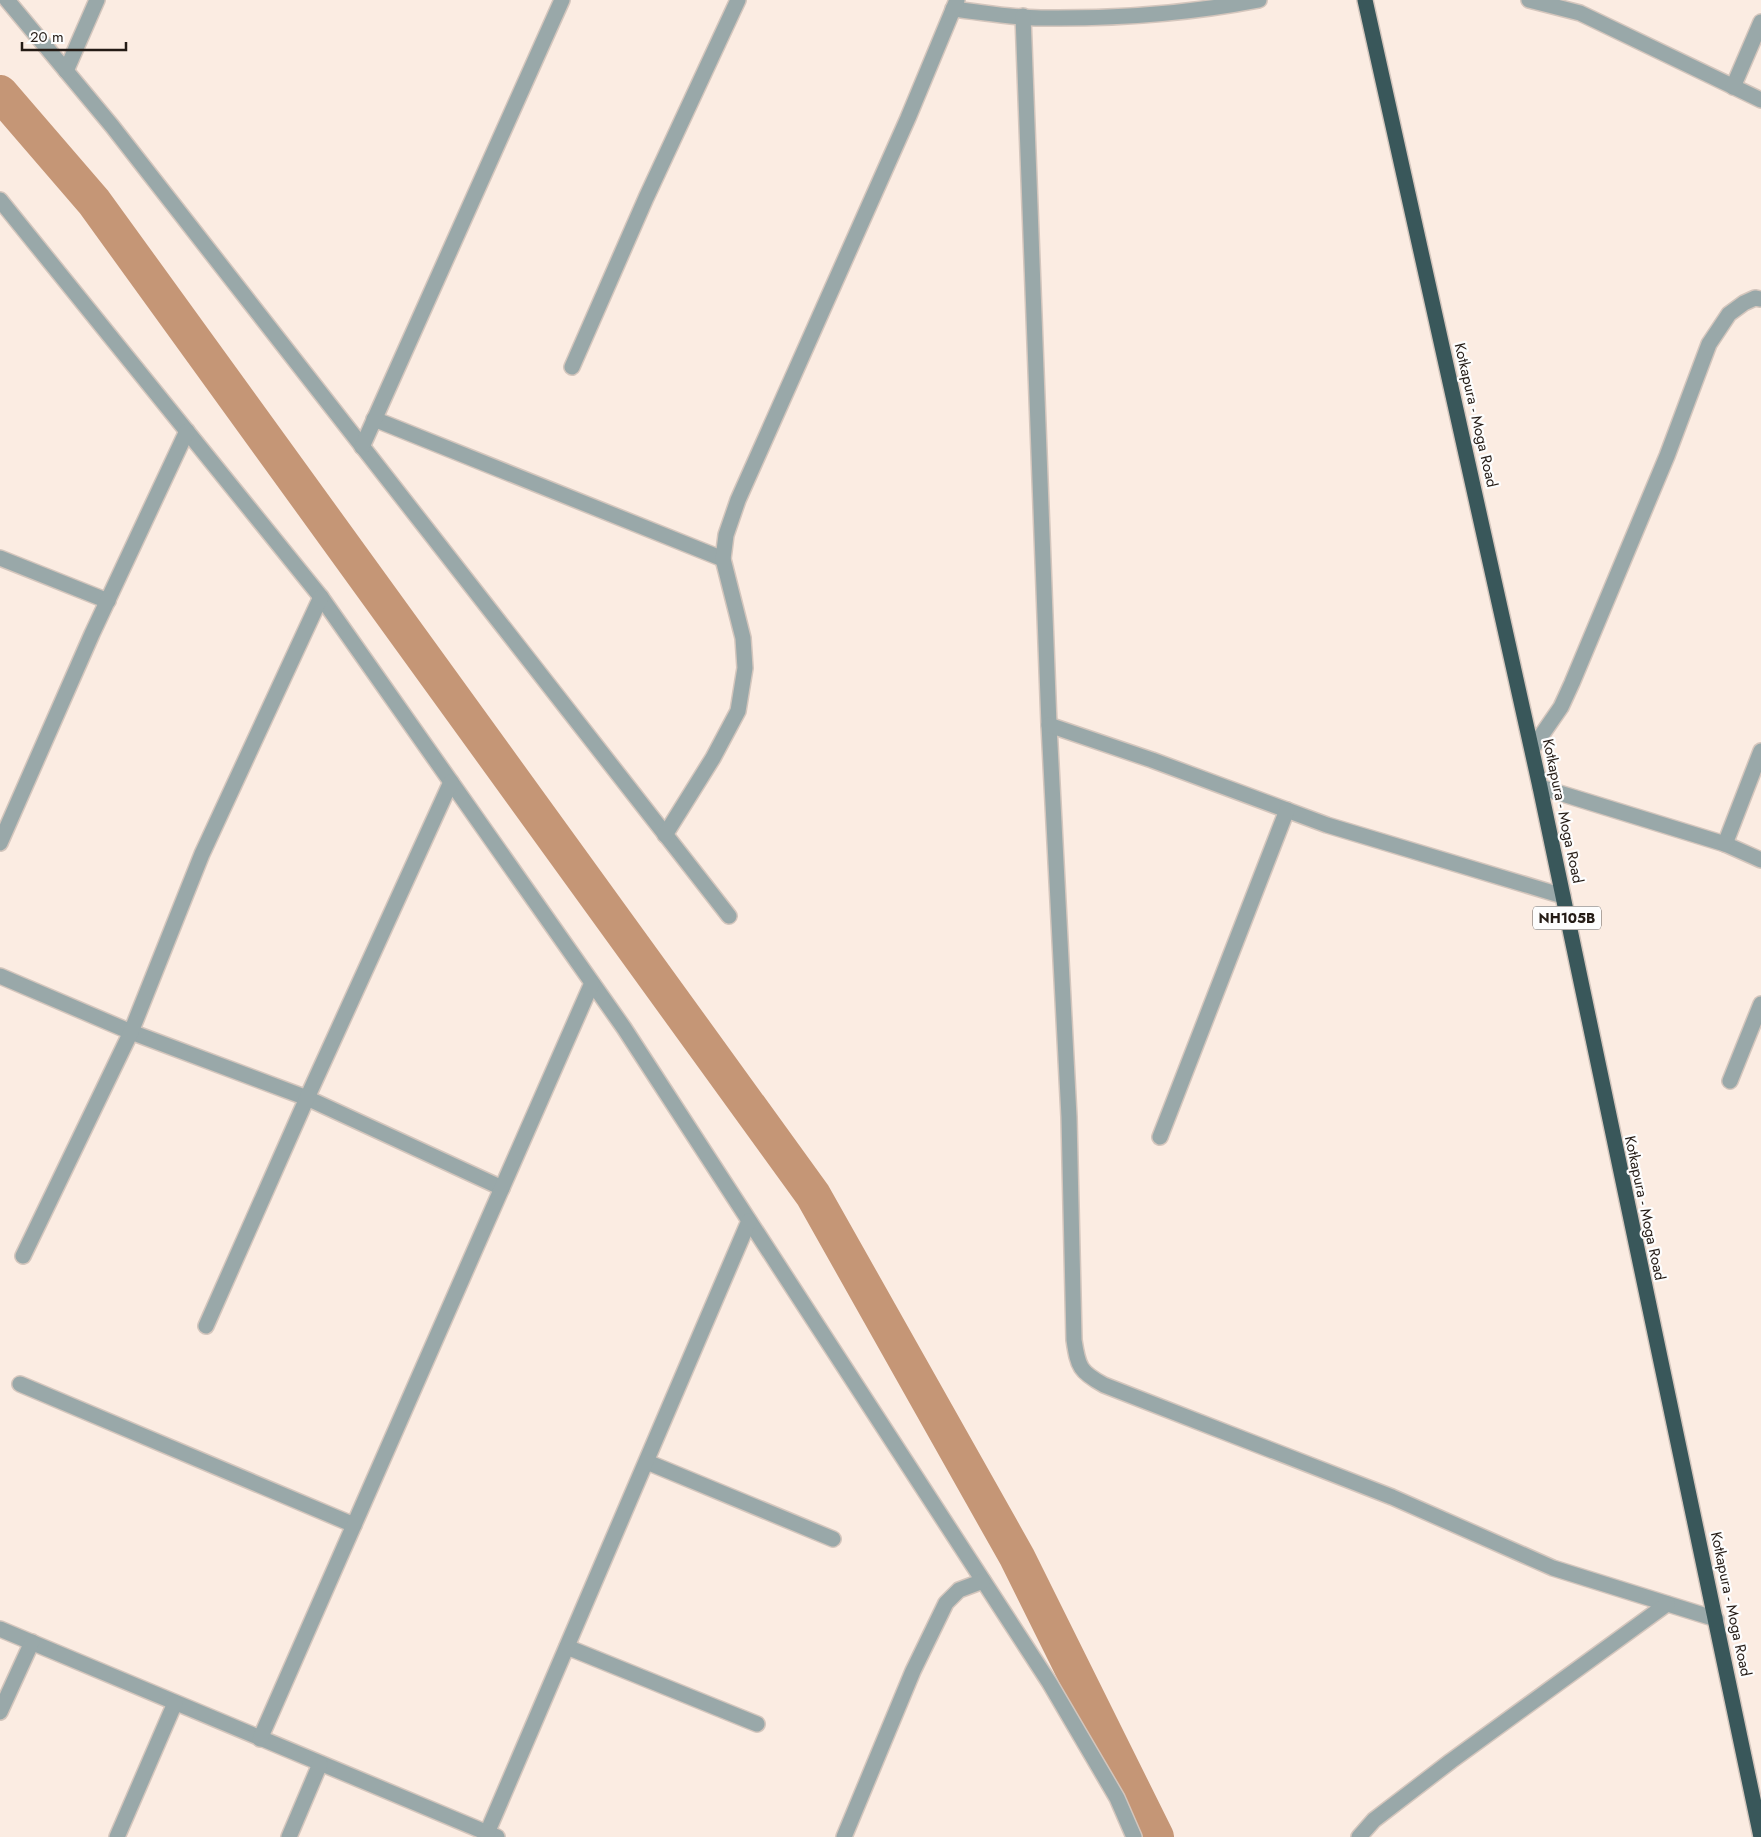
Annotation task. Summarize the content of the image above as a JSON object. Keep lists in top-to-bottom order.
{
  "streets": {
    "highway": ["Kotkapura - Moga Road", "NH105B"]
  },
  "scale_bar": "20 m"
}
